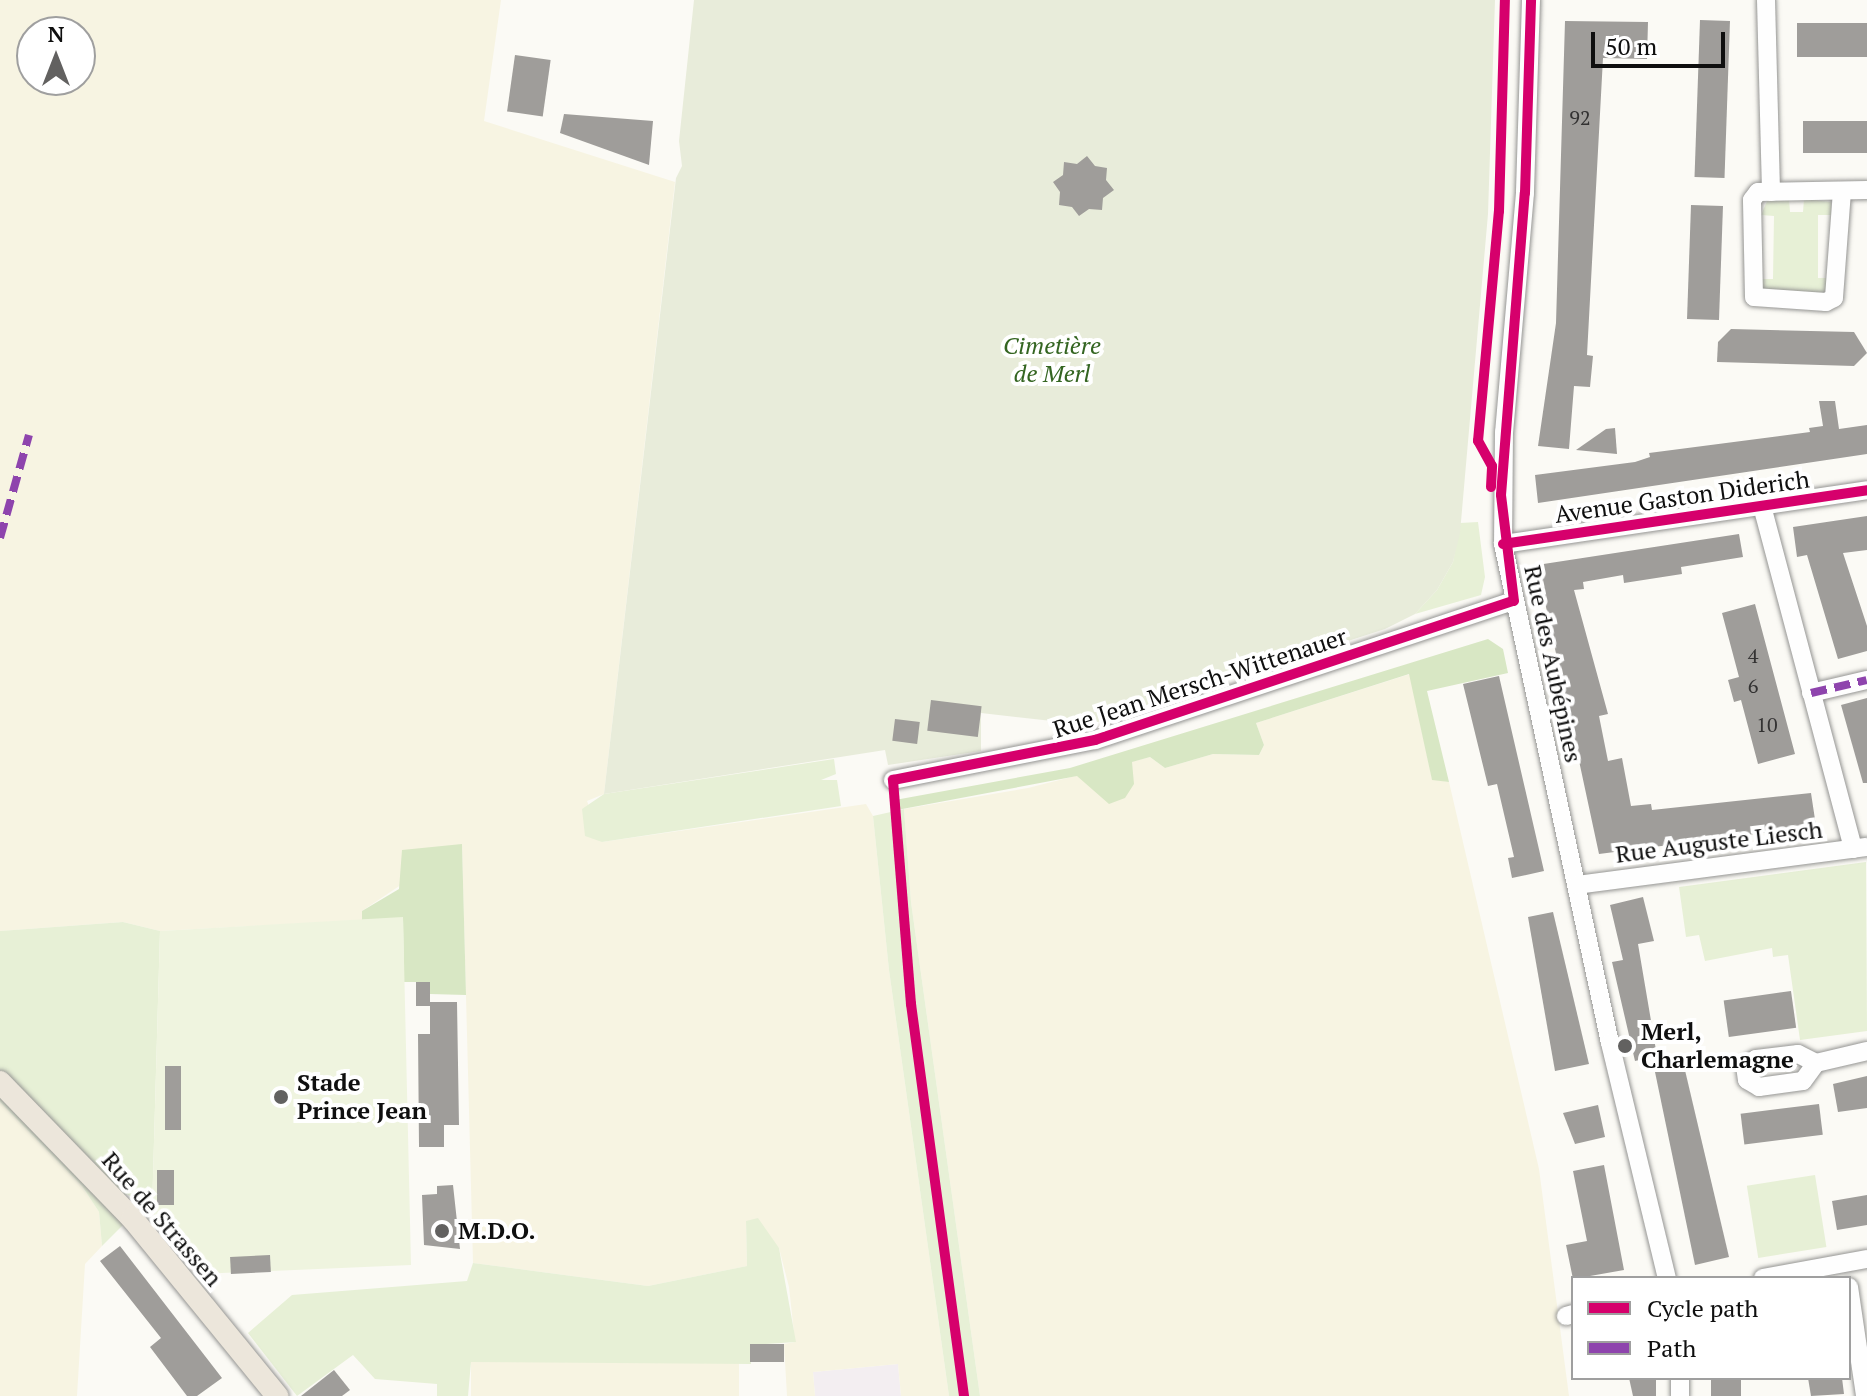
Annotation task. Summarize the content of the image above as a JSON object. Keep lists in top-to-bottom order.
{
  "streets": {
    "main road": ["Rue de Strassen"],
    "street": [
      "Avenue Gaston Diderich",
      "Rue des Aubépines",
      "Rue Jean Mersch-Wittenauer",
      "Rue Auguste Liesch"
    ]
  },
  "crossings": [
    ["Avenue Gaston Diderich", "Rue des Aubépines"],
    ["Rue des Aubépines", "Rue Jean Mersch-Wittenauer"],
    ["Rue des Aubépines", "Rue Auguste Liesch"]
  ],
  "parks": ["Cimetière de Merl"],
  "places": ["Merl, Charlemagne", "Stade Prince Jean", "M.D.O."],
  "house_numbers": [
    "92",
    "4",
    "6",
    "10"
  ],
  "legend": ["Cycle path", "Path"],
  "scale_bar": "50 m",
  "north": "top"
}
